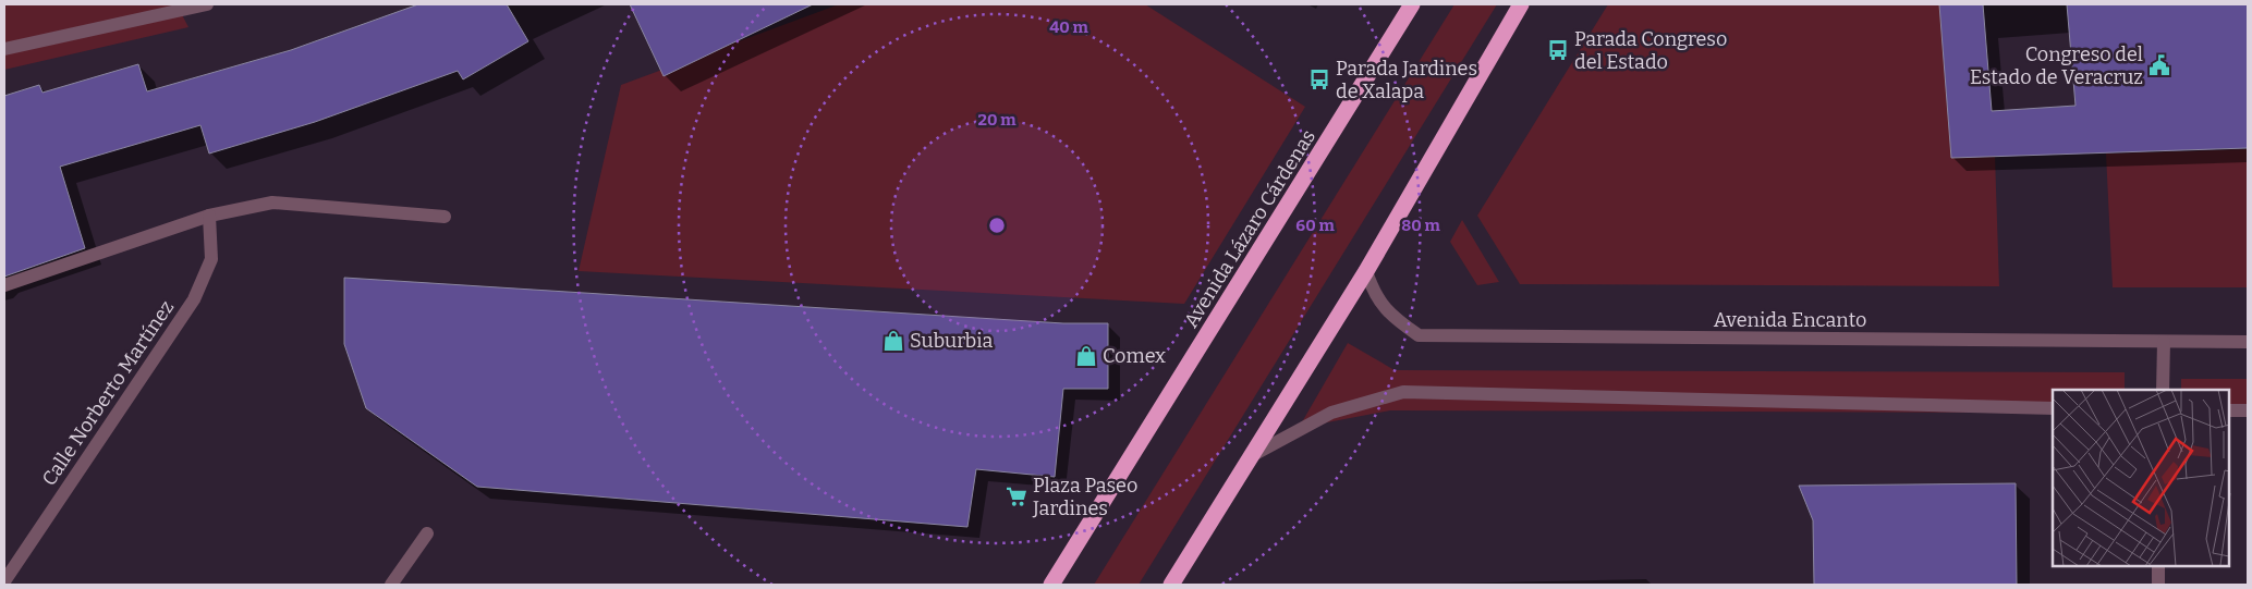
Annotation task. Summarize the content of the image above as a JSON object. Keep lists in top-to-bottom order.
{
  "streets": {
    "highway": ["Avenida Lázaro Cárdenas"],
    "street": ["Avenida Encanto", "Calle Norberto Martínez"]
  },
  "places": {
    "bus stop": ["Parada Congreso del Estado", "Parada Jardines de Xalapa"],
    "public building": ["Congreso del Estado de Veracruz"],
    "shop": ["Suburbia", "Comex"],
    "supermarket": ["Plaza Paseo Jardines"]
  },
  "rings": [
    "40 m",
    "20 m",
    "60 m",
    "80 m"
  ]
}
